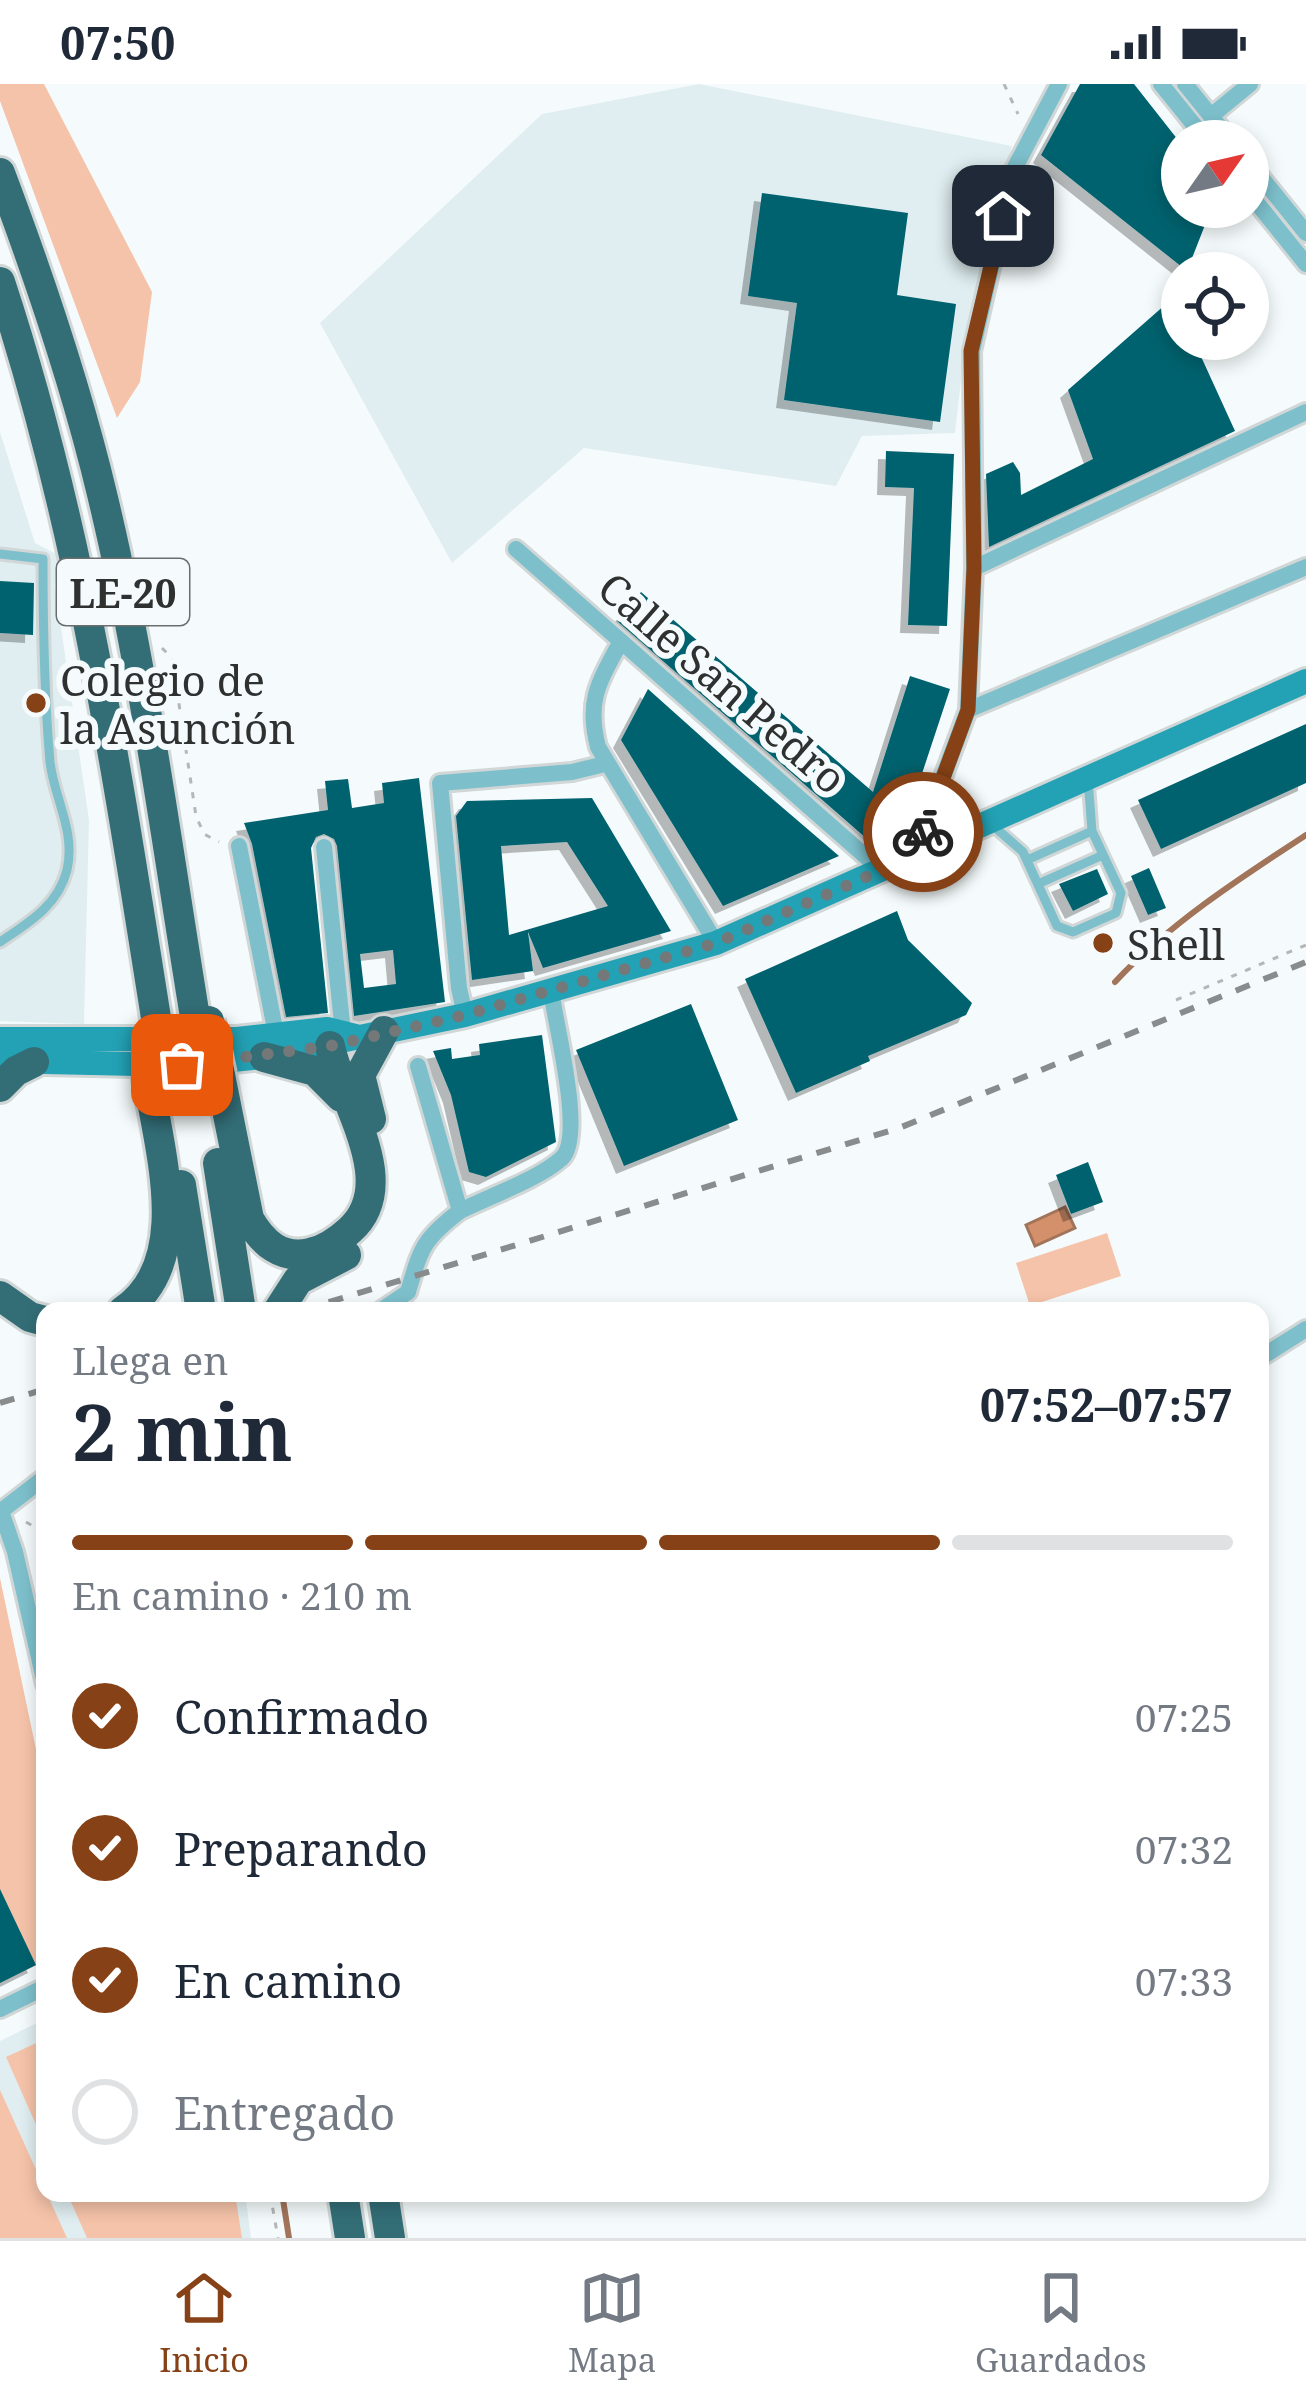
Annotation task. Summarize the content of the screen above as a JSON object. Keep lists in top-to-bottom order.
{
  "streets": {
    "highway": ["LE-20"],
    "street": ["Calle San Pedro"]
  },
  "places": ["Colegio de la Asunción", "Shell"],
  "north": "top right",
  "page": {
    "status": "07:50",
    "heading": ["2 min", "Llega en", "07:52–07:57"],
    "bar": "En camino · 210 m",
    "list": [
      ["Confirmado", "07:25"],
      ["Preparando", "07:32"],
      ["En camino", "07:33"],
      "Entregado"
    ],
    "tabs": ["Inicio", "Mapa", "Guardados"]
  }
}
